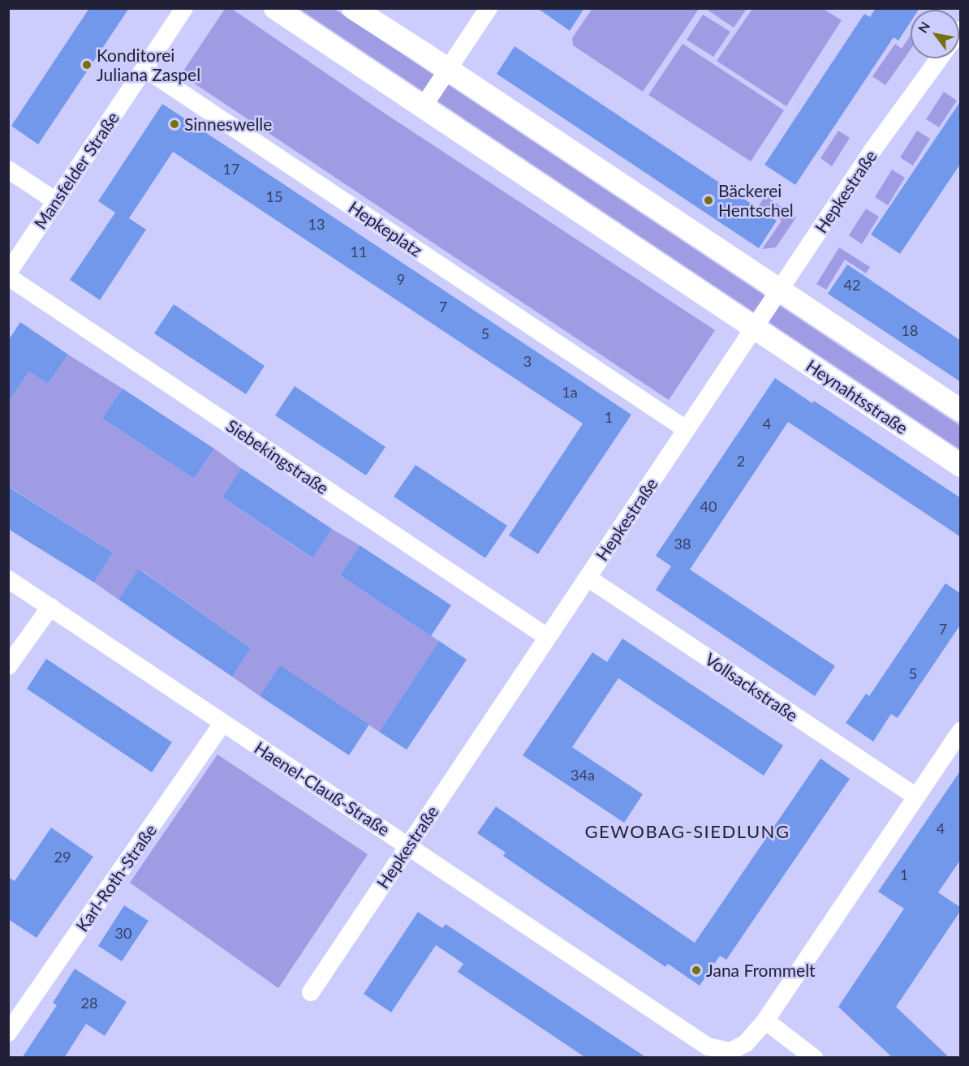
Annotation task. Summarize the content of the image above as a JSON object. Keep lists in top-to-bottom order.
{
  "streets": {
    "street": [
      "Mansfelder Straße",
      "Hepkestraße",
      "Hepkeplatz",
      "Heynahtsstraße",
      "Siebekingstraße",
      "Vollsackstraße",
      "Haenel-Clauß-Straße",
      "Karl-Roth-Straße"
    ]
  },
  "crossings": [
    ["Mansfelder Straße", "Hepkeplatz"],
    ["Hepkestraße", "Hepkeplatz"],
    ["Hepkestraße", "Heynahtsstraße"],
    ["Hepkestraße", "Siebekingstraße"],
    ["Hepkestraße", "Vollsackstraße"],
    ["Hepkestraße", "Haenel-Clauß-Straße"],
    ["Haenel-Clauß-Straße", "Karl-Roth-Straße"]
  ],
  "districts": ["GEWOBAG-SIEDLUNG"],
  "places": [
    "Konditorei Juliana Zaspel",
    "Sinneswelle",
    "Bäckerei Hentschel",
    "Jana Frommelt"
  ],
  "house_numbers": [
    "17",
    "15",
    "13",
    "11",
    "9",
    "42",
    "7",
    "18",
    "5",
    "3",
    "1a",
    "1",
    "4",
    "2",
    "40",
    "38",
    "7",
    "5",
    "34a",
    "4",
    "29",
    "1",
    "30",
    "28"
  ],
  "north": "top left"
}
